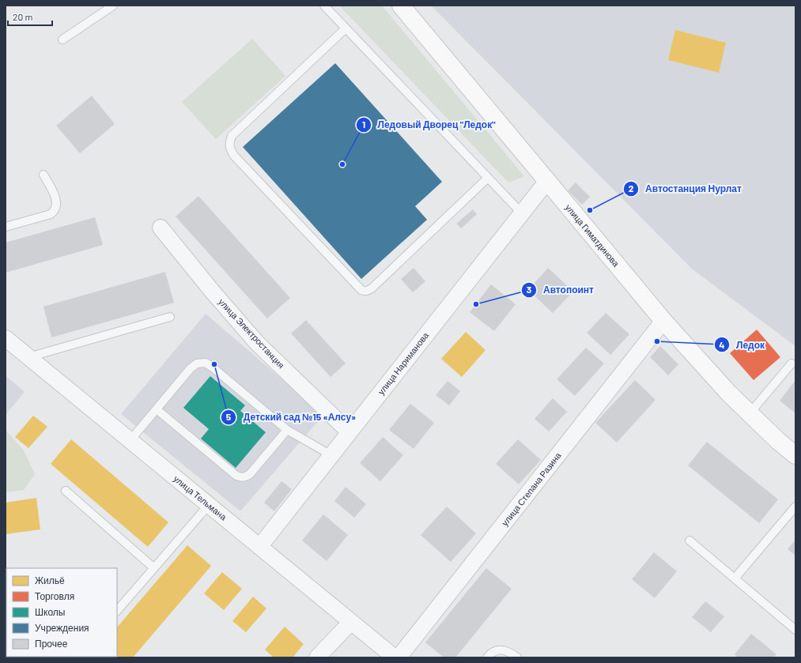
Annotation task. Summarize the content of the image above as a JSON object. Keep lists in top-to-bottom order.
{
  "streets": {
    "main road": ["улица Гиматдинова"],
    "street": [
      "улица Электростанция",
      "улица Нариманова",
      "улица Степана Разина",
      "улица Тельмана"
    ]
  },
  "crossings": [
    ["улица Гиматдинова", "улица Нариманова"],
    ["улица Гиматдинова", "улица Степана Разина"],
    ["улица Электростанция", "улица Нариманова"],
    ["улица Нариманова", "улица Тельмана"]
  ],
  "places": [
    "Ледовый Дворец \"Ледок\"",
    "Автостанция Нурлат",
    "Автопоинт",
    "Ледок",
    "Детский сад №15 «Алсу»"
  ],
  "legend": [
    "Жильё",
    "Торговля",
    "Школы",
    "Учреждения",
    "Прочее"
  ],
  "scale_bar": "20 m"
}
